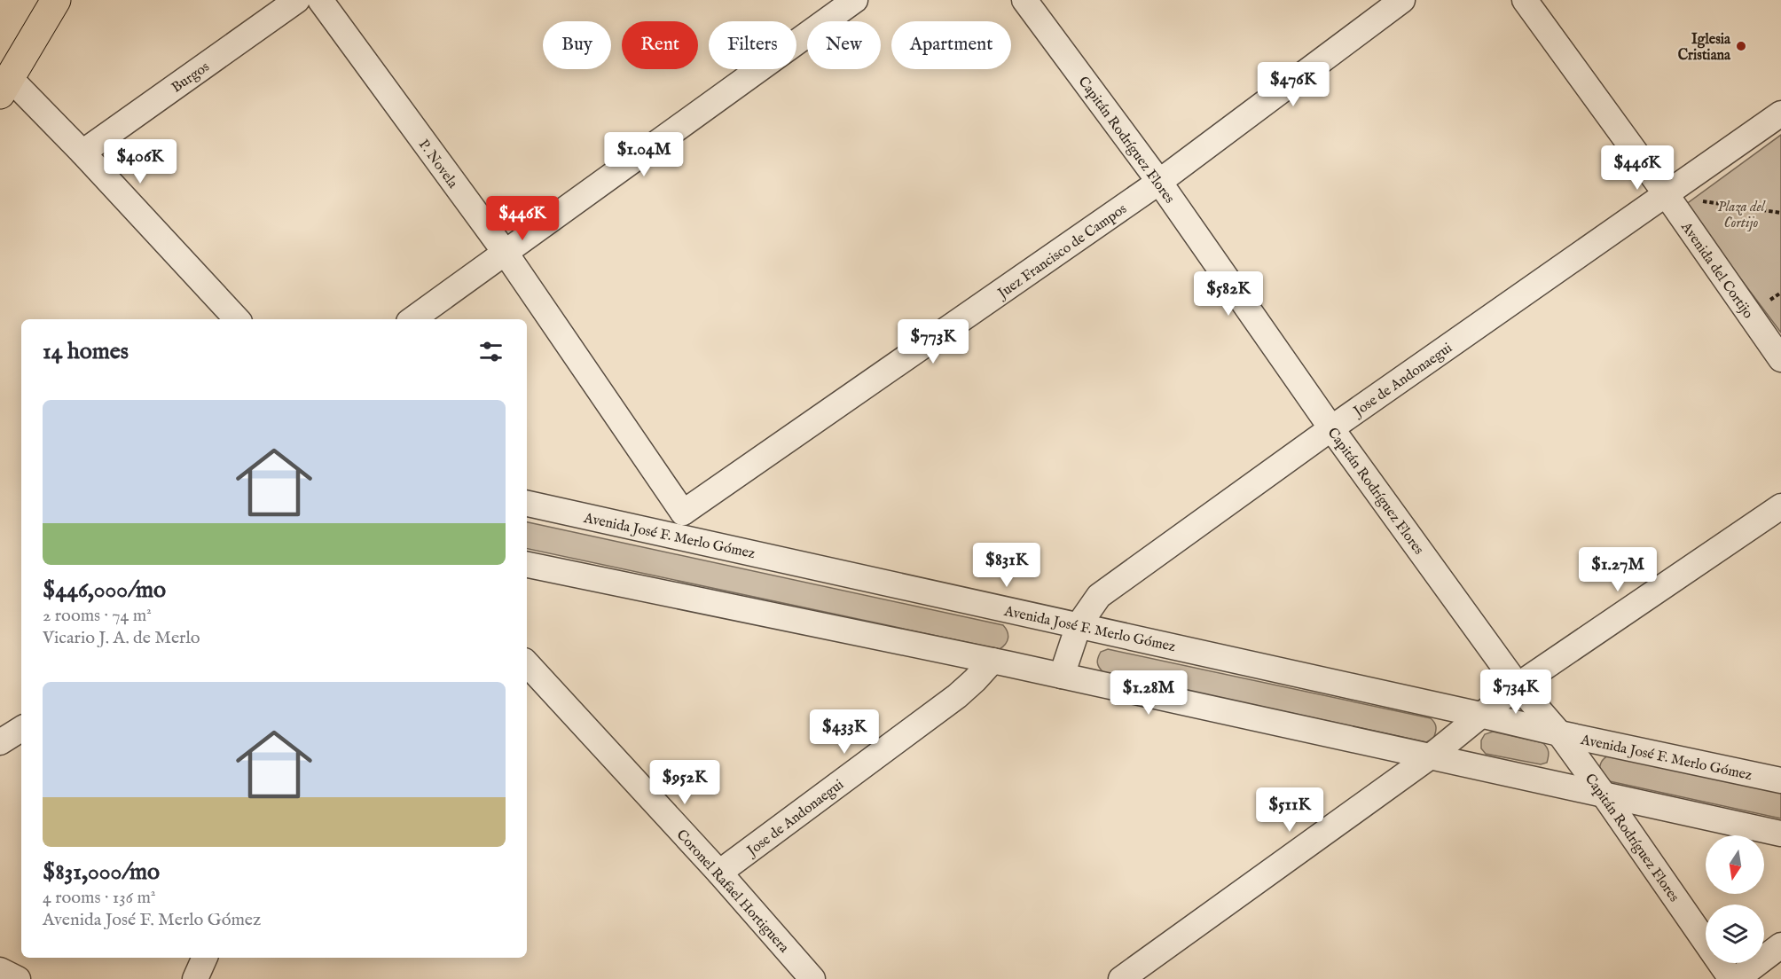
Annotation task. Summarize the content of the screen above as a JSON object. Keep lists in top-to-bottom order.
{
  "streets": {
    "street": [
      "Burgos",
      "Capitán Rodríguez Flores",
      "P. Novela",
      "Juez Francisco de Campos",
      "Avenida del Cortijo",
      "Jose de Andonaegui",
      "Avenida José F. Merlo Gómez",
      "Coronel Rafael Hortiguera"
    ]
  },
  "crossings": [
    ["Capitán Rodríguez Flores", "Juez Francisco de Campos"],
    ["Capitán Rodríguez Flores", "Jose de Andonaegui"],
    ["Capitán Rodríguez Flores", "Avenida José F. Merlo Gómez"],
    ["P. Novela", "Juez Francisco de Campos"],
    ["Avenida del Cortijo", "Jose de Andonaegui"],
    ["Jose de Andonaegui", "Avenida José F. Merlo Gómez"],
    ["Jose de Andonaegui", "Coronel Rafael Hortiguera"]
  ],
  "parks": ["Plaza del Cortijo"],
  "places": ["Iglesia Cristiana"],
  "north": "bottom",
  "page": {
    "chip": [
      "Buy",
      "Rent",
      "Filters",
      "New",
      "Apartment"
    ],
    "price": [
      "$476K",
      "$1.04M",
      "$406K",
      "$446K",
      "$446K",
      "$582K",
      "$773K",
      "$831K",
      "$1.27M",
      "$734K",
      "$1.28M",
      "$433K",
      "$952K",
      "$511K"
    ],
    "heading": "14 homes",
    "list": [
      {
        "name": "$446,000/mo",
        "note": "2 rooms · 74 m² · Vicario J. A. de Merlo"
      },
      {
        "name": "$831,000/mo",
        "note": "4 rooms · 136 m² · Avenida José F. Merlo Gómez"
      }
    ]
  }
}
